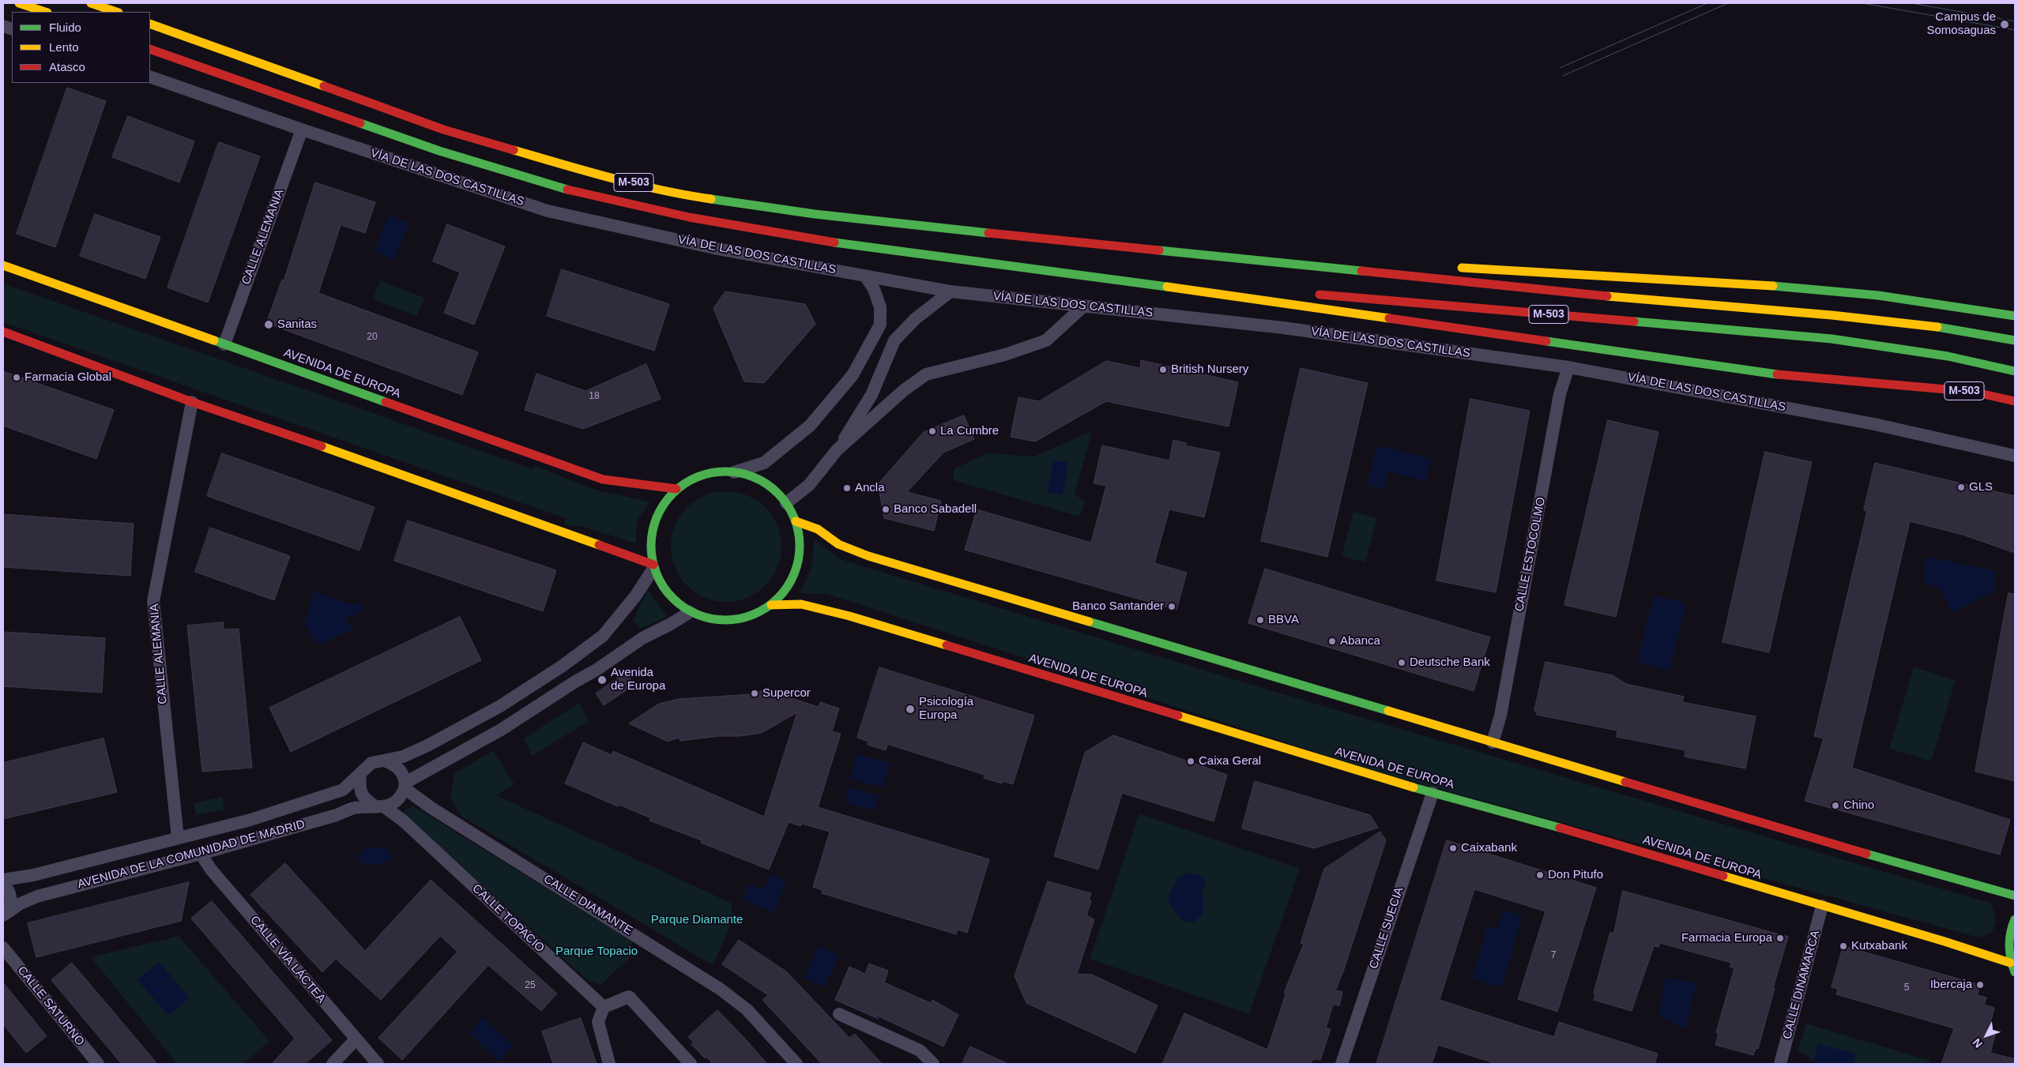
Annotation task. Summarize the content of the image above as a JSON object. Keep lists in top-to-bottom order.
{
  "streets": {
    "main road": ["M-503", "AVENIDA DE EUROPA"],
    "street": [
      "VÍA DE LAS DOS CASTILLAS",
      "CALLE ALEMANIA",
      "CALLE ESTOCOLMO",
      "AVENIDA DE LA COMUNIDAD DE MADRID",
      "CALLE DIAMANTE",
      "CALLE TOPACIO",
      "CALLE SUECIA",
      "CALLE VÍA LÁCTEA",
      "CALLE DINAMARCA",
      "CALLE SATURNO"
    ]
  },
  "crossings": [
    ["VÍA DE LAS DOS CASTILLAS", "CALLE ALEMANIA"],
    ["VÍA DE LAS DOS CASTILLAS", "CALLE ESTOCOLMO"],
    ["CALLE ALEMANIA", "AVENIDA DE EUROPA"],
    ["CALLE ALEMANIA", "AVENIDA DE LA COMUNIDAD DE MADRID"],
    ["AVENIDA DE EUROPA", "CALLE SUECIA"],
    ["AVENIDA DE EUROPA", "CALLE DINAMARCA"],
    ["AVENIDA DE LA COMUNIDAD DE MADRID", "CALLE DIAMANTE"],
    ["AVENIDA DE LA COMUNIDAD DE MADRID", "CALLE TOPACIO"],
    ["AVENIDA DE LA COMUNIDAD DE MADRID", "CALLE VÍA LÁCTEA"],
    ["CALLE DIAMANTE", "CALLE TOPACIO"]
  ],
  "parks": ["Parque Diamante", "Parque Topacio"],
  "places": [
    "Campus de Somosaguas",
    "Sanitas",
    "British Nursery",
    "Farmacia Global",
    "La Cumbre",
    "GLS",
    "Ancla",
    "Banco Sabadell",
    "Banco Santander",
    "BBVA",
    "Abanca",
    "Deutsche Bank",
    "Avenida de Europa",
    "Supercor",
    "Psicología Europa",
    "Caixa Geral",
    "Chino",
    "Caixabank",
    "Don Pitufo",
    "Farmacia Europa",
    "Kutxabank",
    "Ibercaja"
  ],
  "house_numbers": [
    "20",
    "18",
    "7",
    "25",
    "5"
  ],
  "legend": ["Fluido", "Lento", "Atasco"],
  "north": "bottom left"
}
